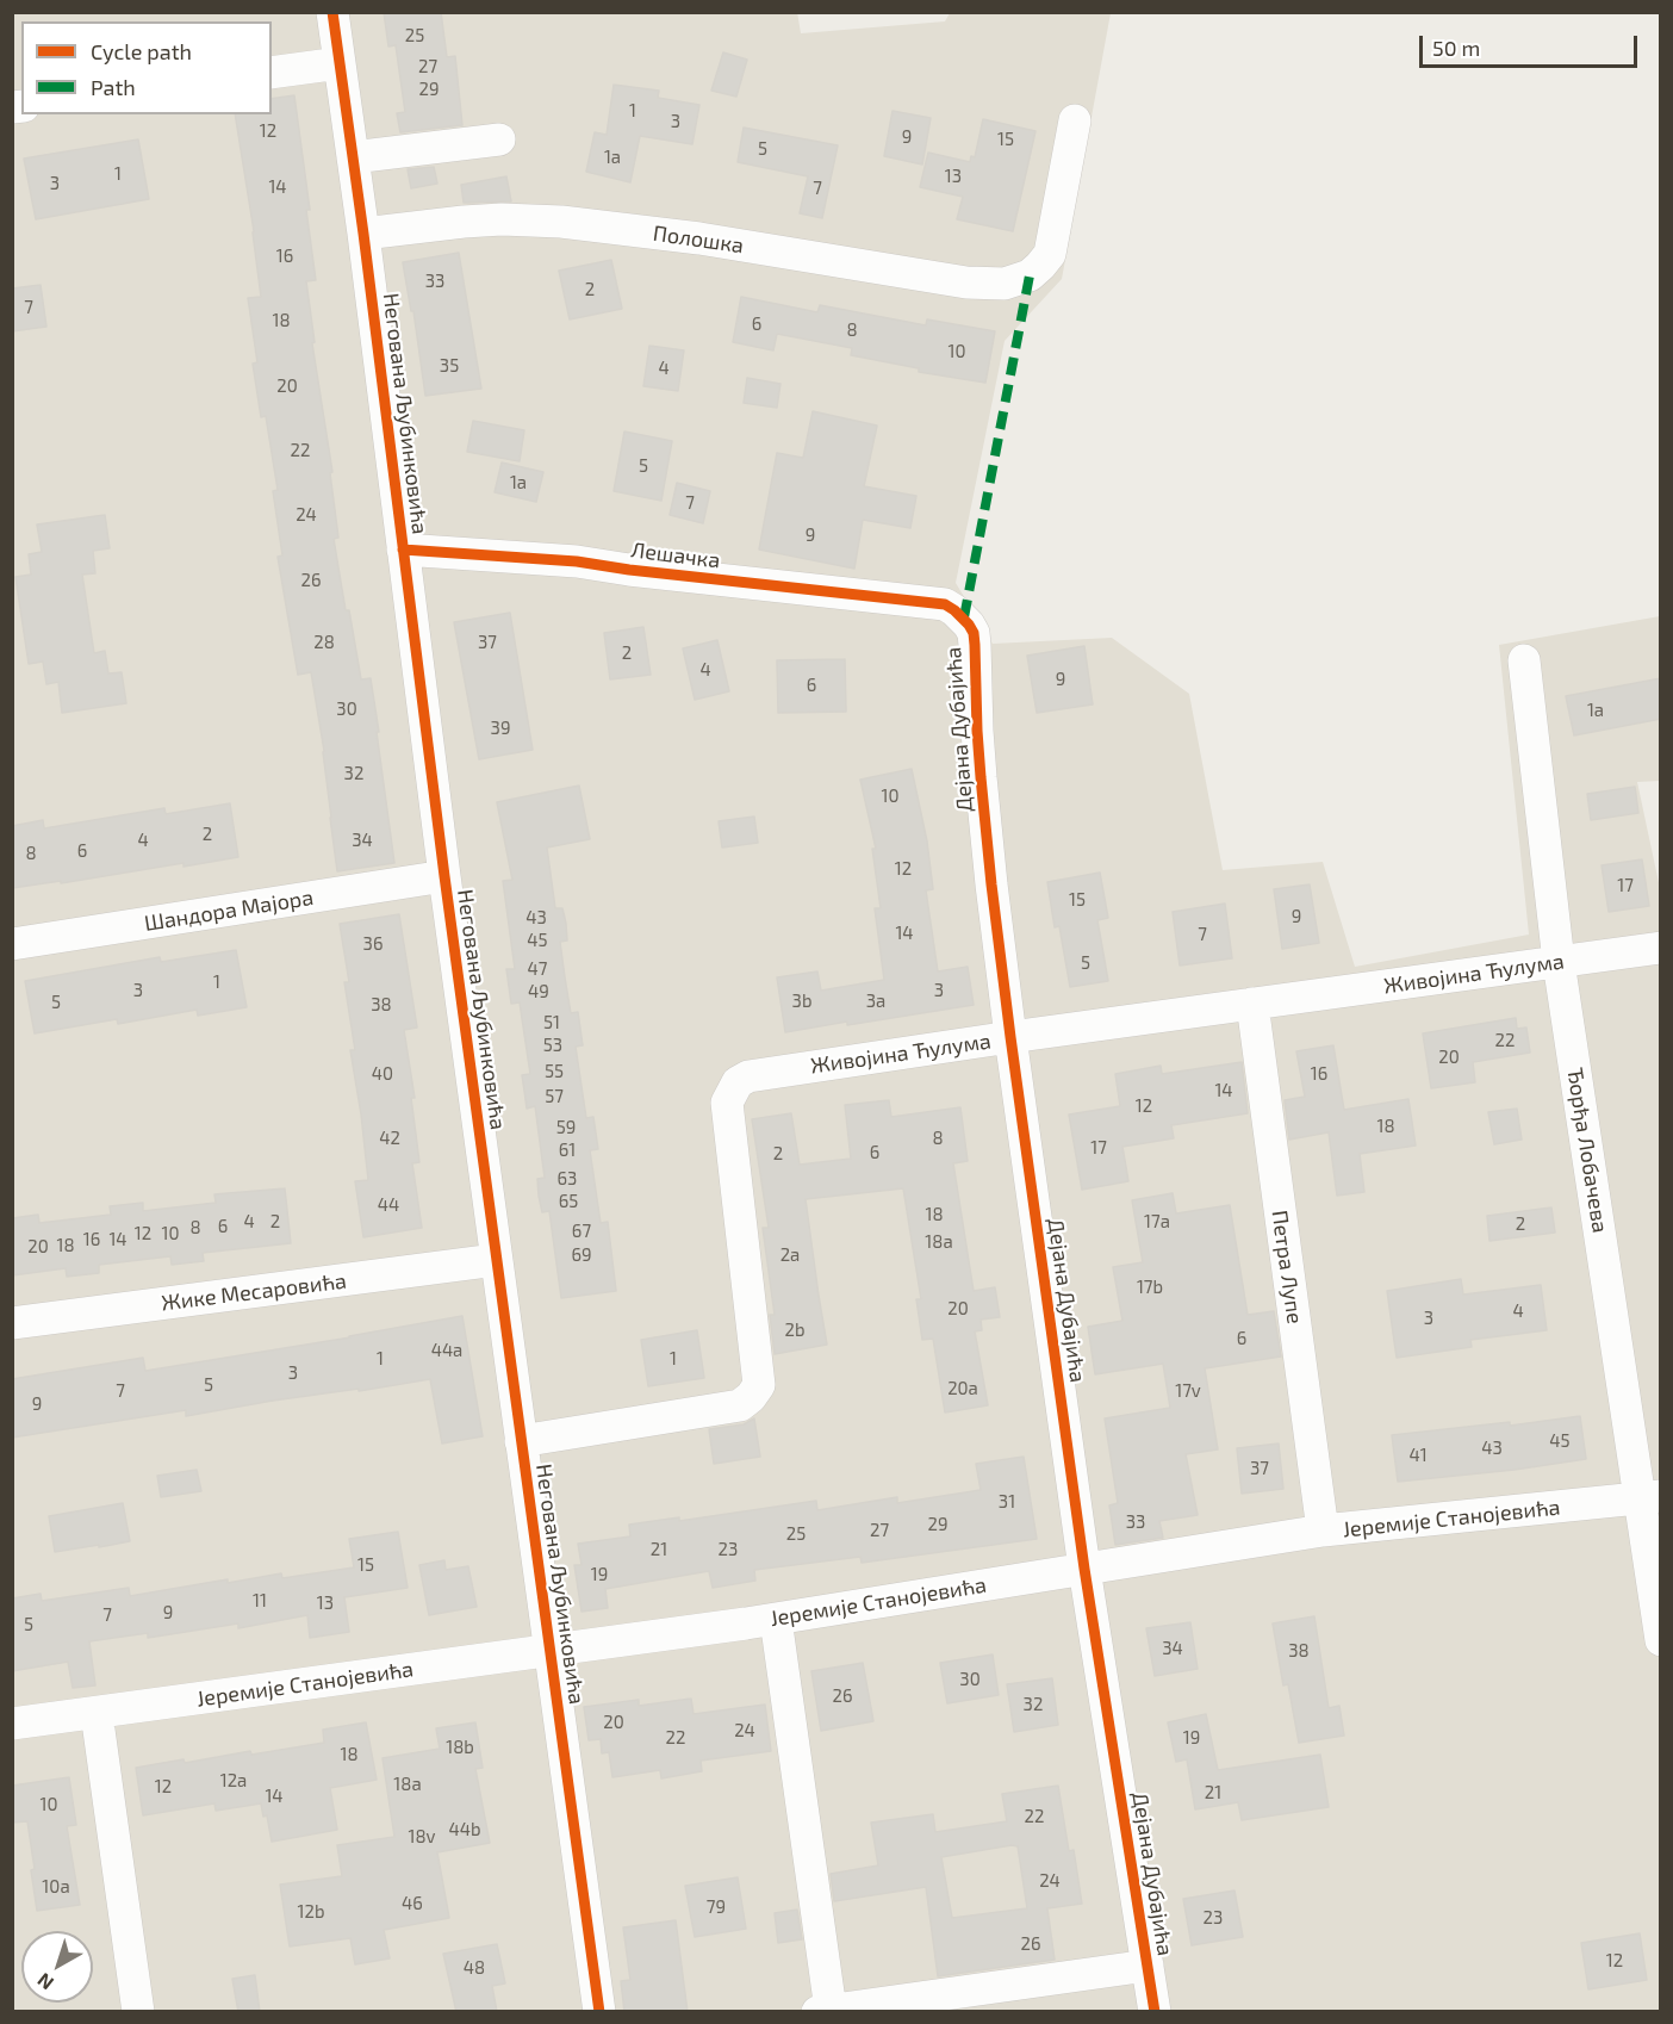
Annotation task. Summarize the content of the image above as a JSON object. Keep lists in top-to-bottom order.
{
  "streets": {
    "street": [
      "Полошка",
      "Негована Љубинковића",
      "Лешачка",
      "Дејана Дубајића",
      "Шандора Мајора",
      "Живојина Ћулума",
      "Ђорђа Лобачева",
      "Петра Лупе",
      "Жике Месаровића",
      "Јеремије Станојевића"
    ]
  },
  "crossings": [
    ["Полошка", "Негована Љубинковића"],
    ["Негована Љубинковића", "Лешачка"],
    ["Негована Љубинковића", "Шандора Мајора"],
    ["Негована Љубинковића", "Живојина Ћулума"],
    ["Негована Љубинковића", "Жике Месаровића"],
    ["Негована Љубинковића", "Јеремије Станојевића"],
    ["Лешачка", "Дејана Дубајића"],
    ["Дејана Дубајића", "Живојина Ћулума"],
    ["Дејана Дубајића", "Јеремије Станојевића"],
    ["Живојина Ћулума", "Ђорђа Лобачева"],
    ["Живојина Ћулума", "Петра Лупе"],
    ["Ђорђа Лобачева", "Јеремије Станојевића"],
    ["Петра Лупе", "Јеремије Станојевића"]
  ],
  "house_numbers": [
    "25",
    "27",
    "29",
    "1",
    "3",
    "12",
    "9",
    "15",
    "5",
    "1a",
    "1",
    "13",
    "3",
    "14",
    "7",
    "16",
    "33",
    "2",
    "7",
    "18",
    "6",
    "8",
    "10",
    "35",
    "4",
    "20",
    "22",
    "5",
    "1a",
    "7",
    "24",
    "9",
    "26",
    "28",
    "37",
    "2",
    "4",
    "9",
    "6",
    "30",
    "1a",
    "39",
    "32",
    "10",
    "2",
    "4",
    "34",
    "6",
    "8",
    "12",
    "17",
    "15",
    "9",
    "43",
    "14",
    "7",
    "45",
    "36",
    "5",
    "47",
    "1",
    "3",
    "3",
    "49",
    "3b",
    "3a",
    "5",
    "38",
    "51",
    "22",
    "53",
    "20",
    "55",
    "40",
    "16",
    "14",
    "57",
    "12",
    "18",
    "59",
    "42",
    "8",
    "17",
    "61",
    "6",
    "2",
    "63",
    "65",
    "44",
    "18",
    "4",
    "2",
    "17a",
    "2",
    "6",
    "8",
    "67",
    "12",
    "10",
    "16",
    "14",
    "18a",
    "18",
    "20",
    "69",
    "2a",
    "17b",
    "20",
    "4",
    "3",
    "2b",
    "6",
    "44a",
    "1",
    "1",
    "3",
    "5",
    "20a",
    "7",
    "17v",
    "9",
    "45",
    "43",
    "41",
    "37",
    "31",
    "33",
    "29",
    "27",
    "25",
    "21",
    "23",
    "15",
    "19",
    "11",
    "13",
    "9",
    "7",
    "5",
    "34",
    "38",
    "30",
    "26",
    "32",
    "20",
    "24",
    "22",
    "19",
    "18b",
    "18",
    "12a",
    "18a",
    "12",
    "21",
    "14",
    "10",
    "22",
    "44b",
    "18v",
    "24",
    "10a",
    "46",
    "79",
    "12b",
    "23",
    "26",
    "12",
    "48"
  ],
  "legend": ["Cycle path", "Path"],
  "scale_bar": "50 m",
  "north": "bottom left"
}
